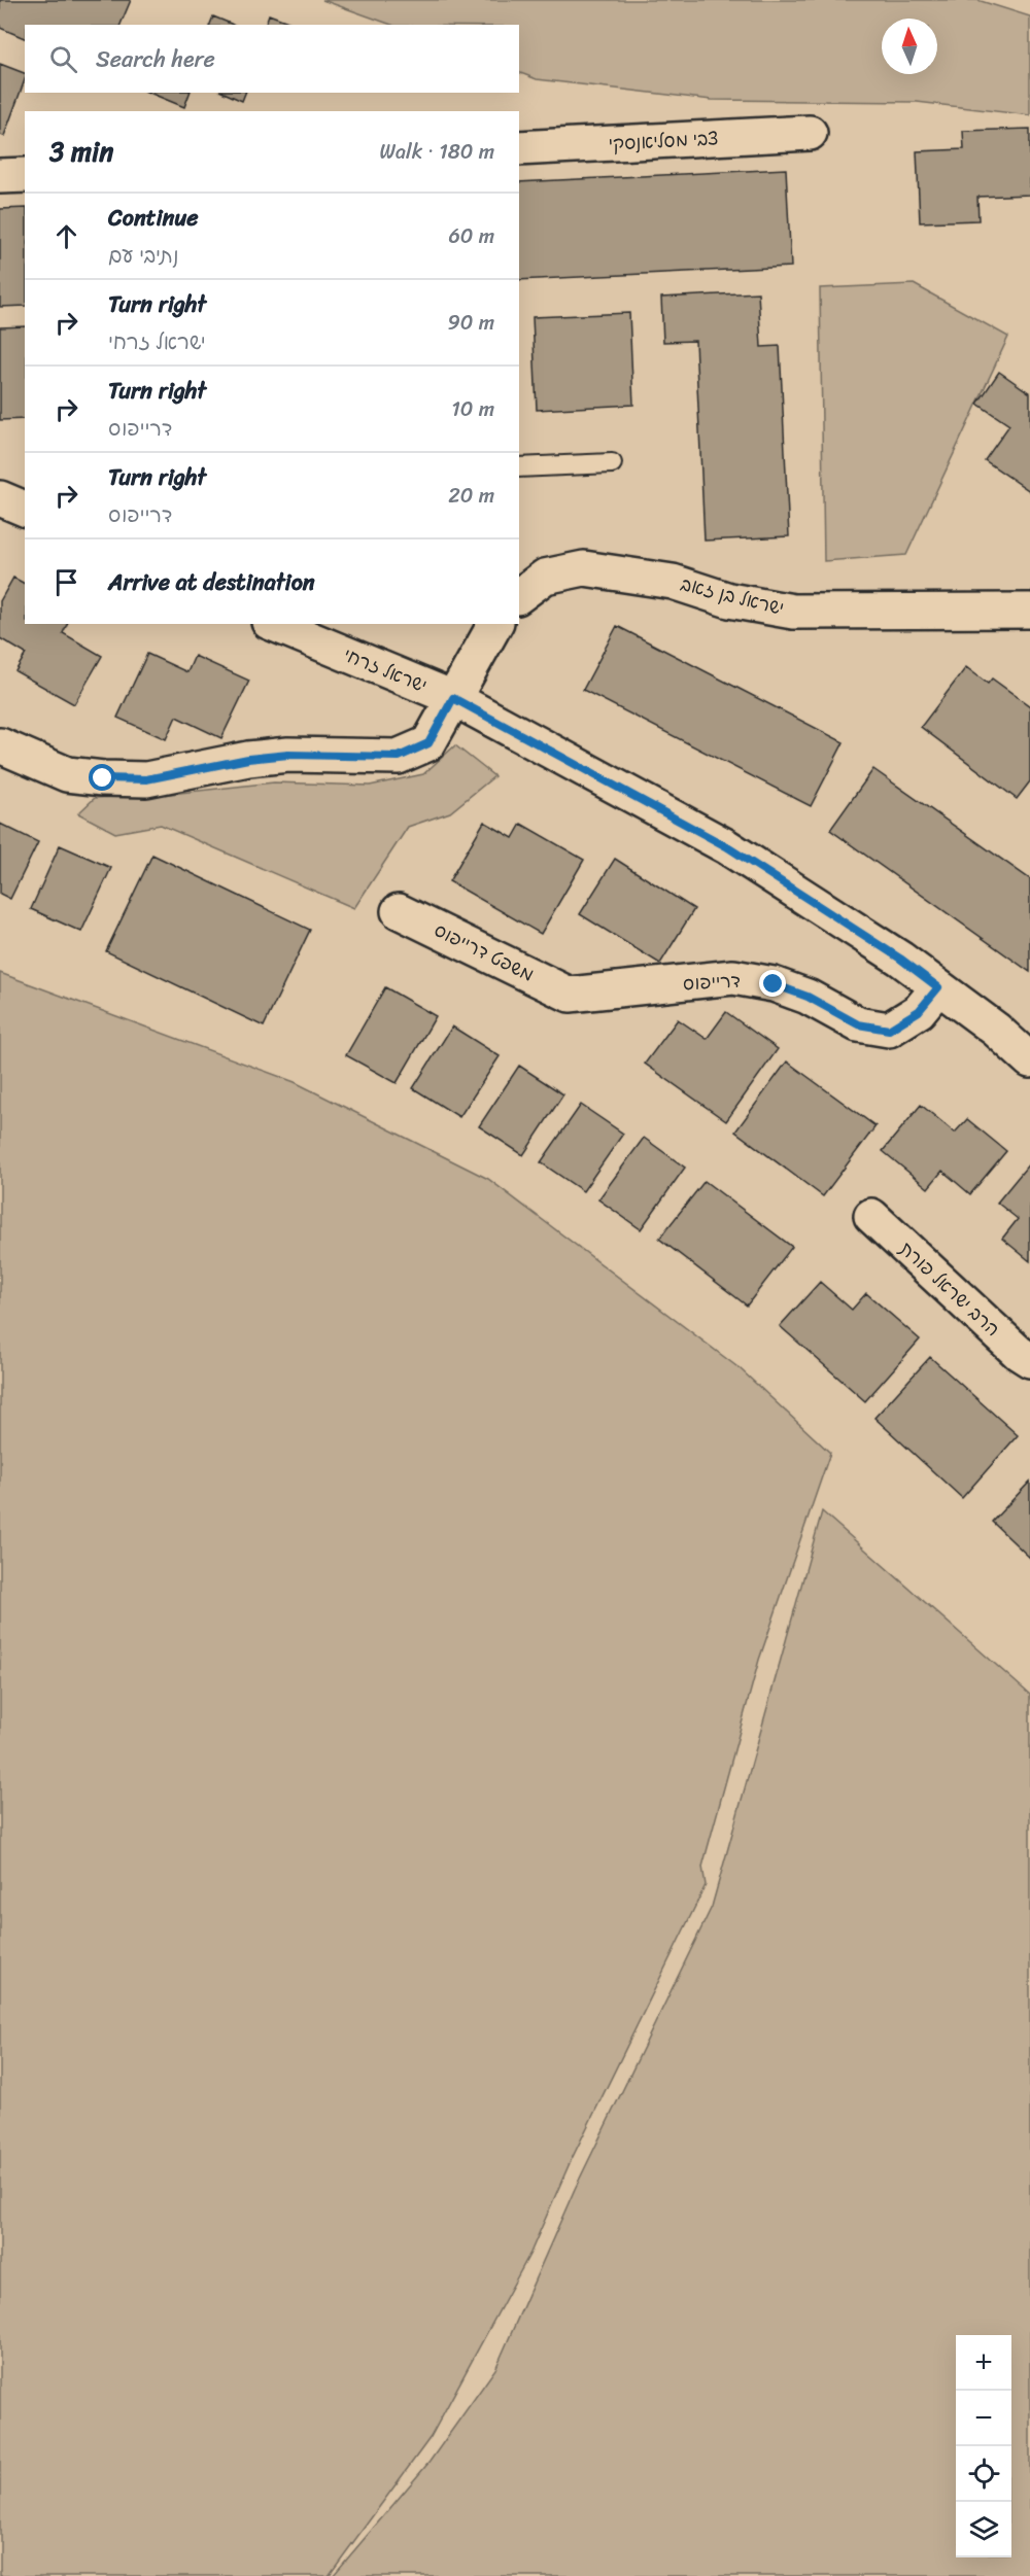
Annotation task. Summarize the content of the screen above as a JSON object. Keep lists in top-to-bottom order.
{
  "streets": {
    "street": [
      "צבי מסליאנסקי",
      "ישראל בן זאב",
      "ישראל זרחי",
      "משפט דרייפוס",
      "דרייפוס",
      "הרב ישראל פורת"
    ]
  },
  "crossings": [
    ["ישראל זרחי", "דרייפוס"],
    ["משפט דרייפוס", "דרייפוס"]
  ],
  "north": "top",
  "page": {
    "search": "Search here",
    "heading": ["3 min", "Walk · 180 m"],
    "list": [
      ["Continue", "נתיבי עם", "60 m"],
      ["Turn right", "ישראל זרחי", "90 m"],
      ["Turn right", "דרייפוס", "10 m"],
      ["Turn right", "דרייפוס", "20 m"],
      "Arrive at destination"
    ],
    "map_buttons": ["+", "−"]
  }
}
